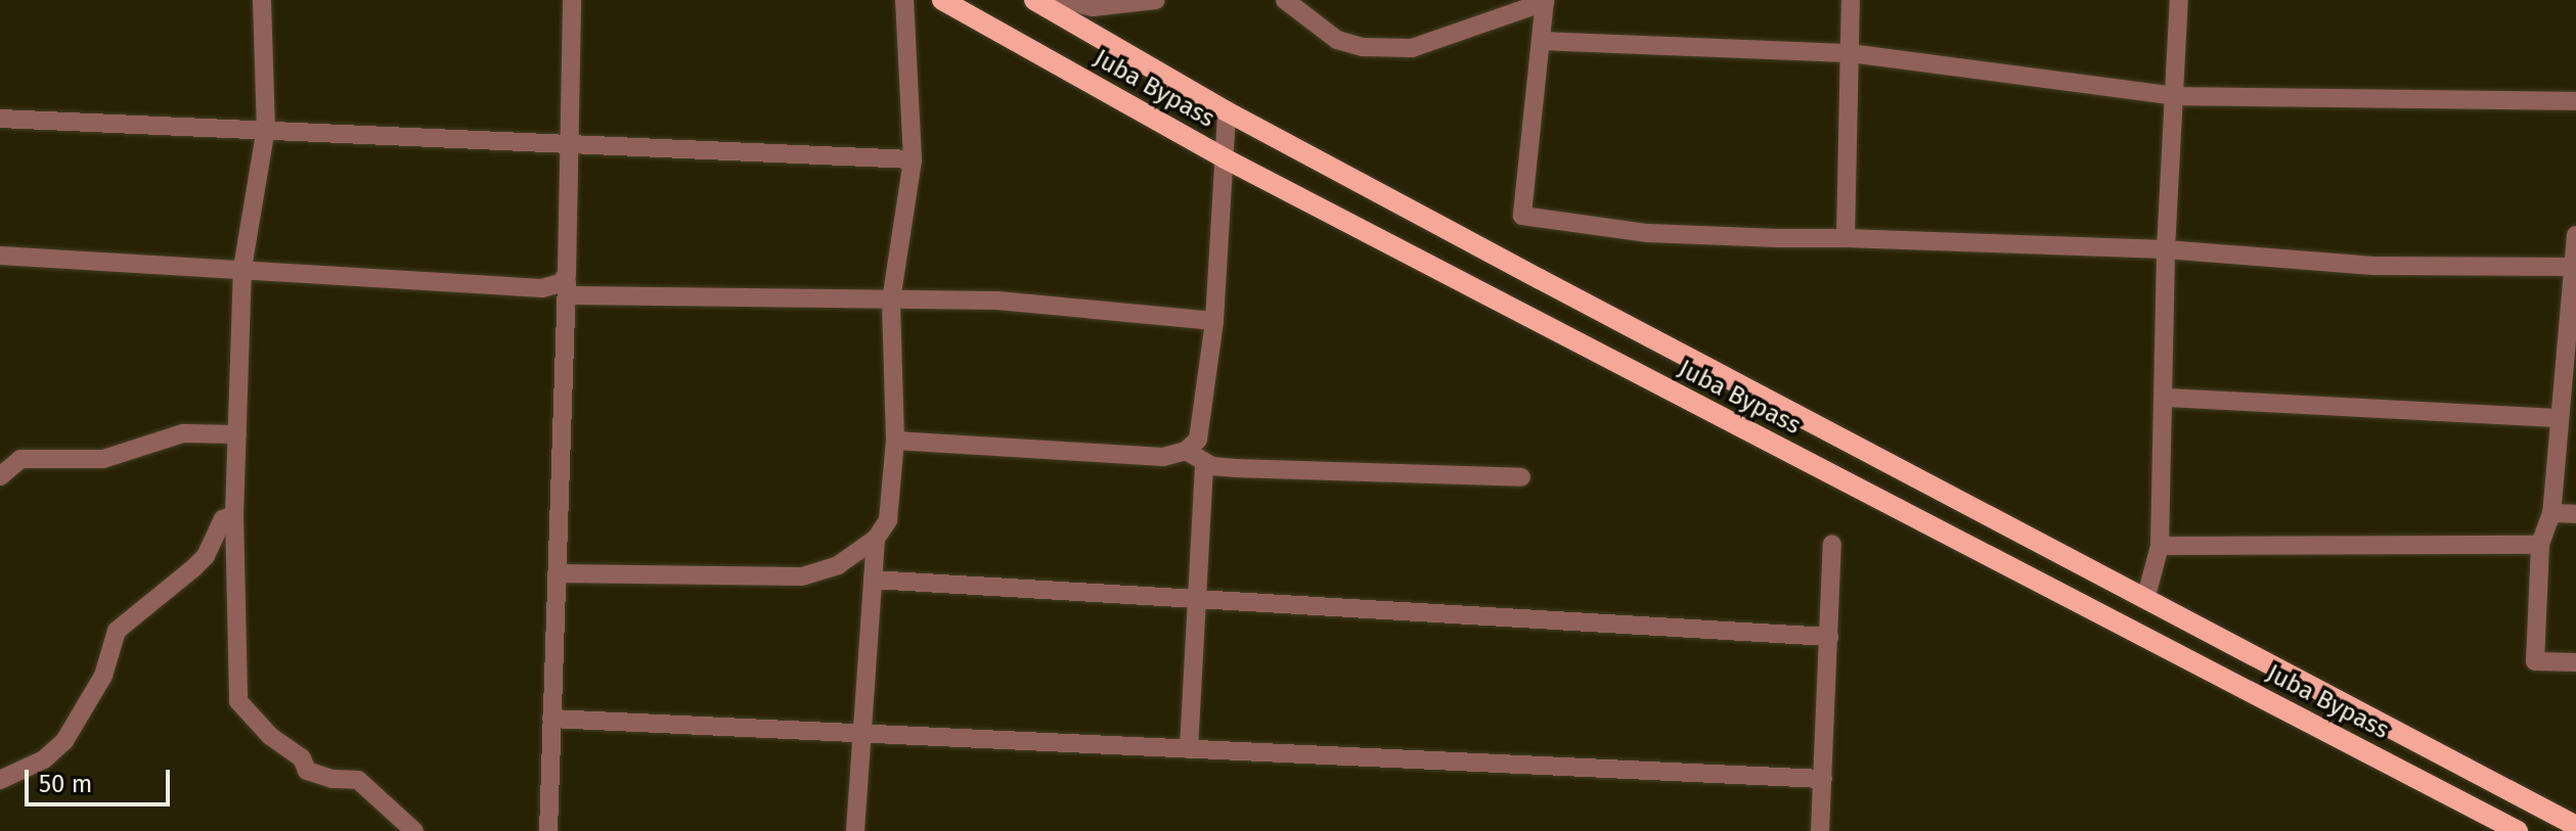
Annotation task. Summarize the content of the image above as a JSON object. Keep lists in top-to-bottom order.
{
  "streets": {
    "main road": ["Juba Bypass"]
  },
  "scale_bar": "50 m"
}
